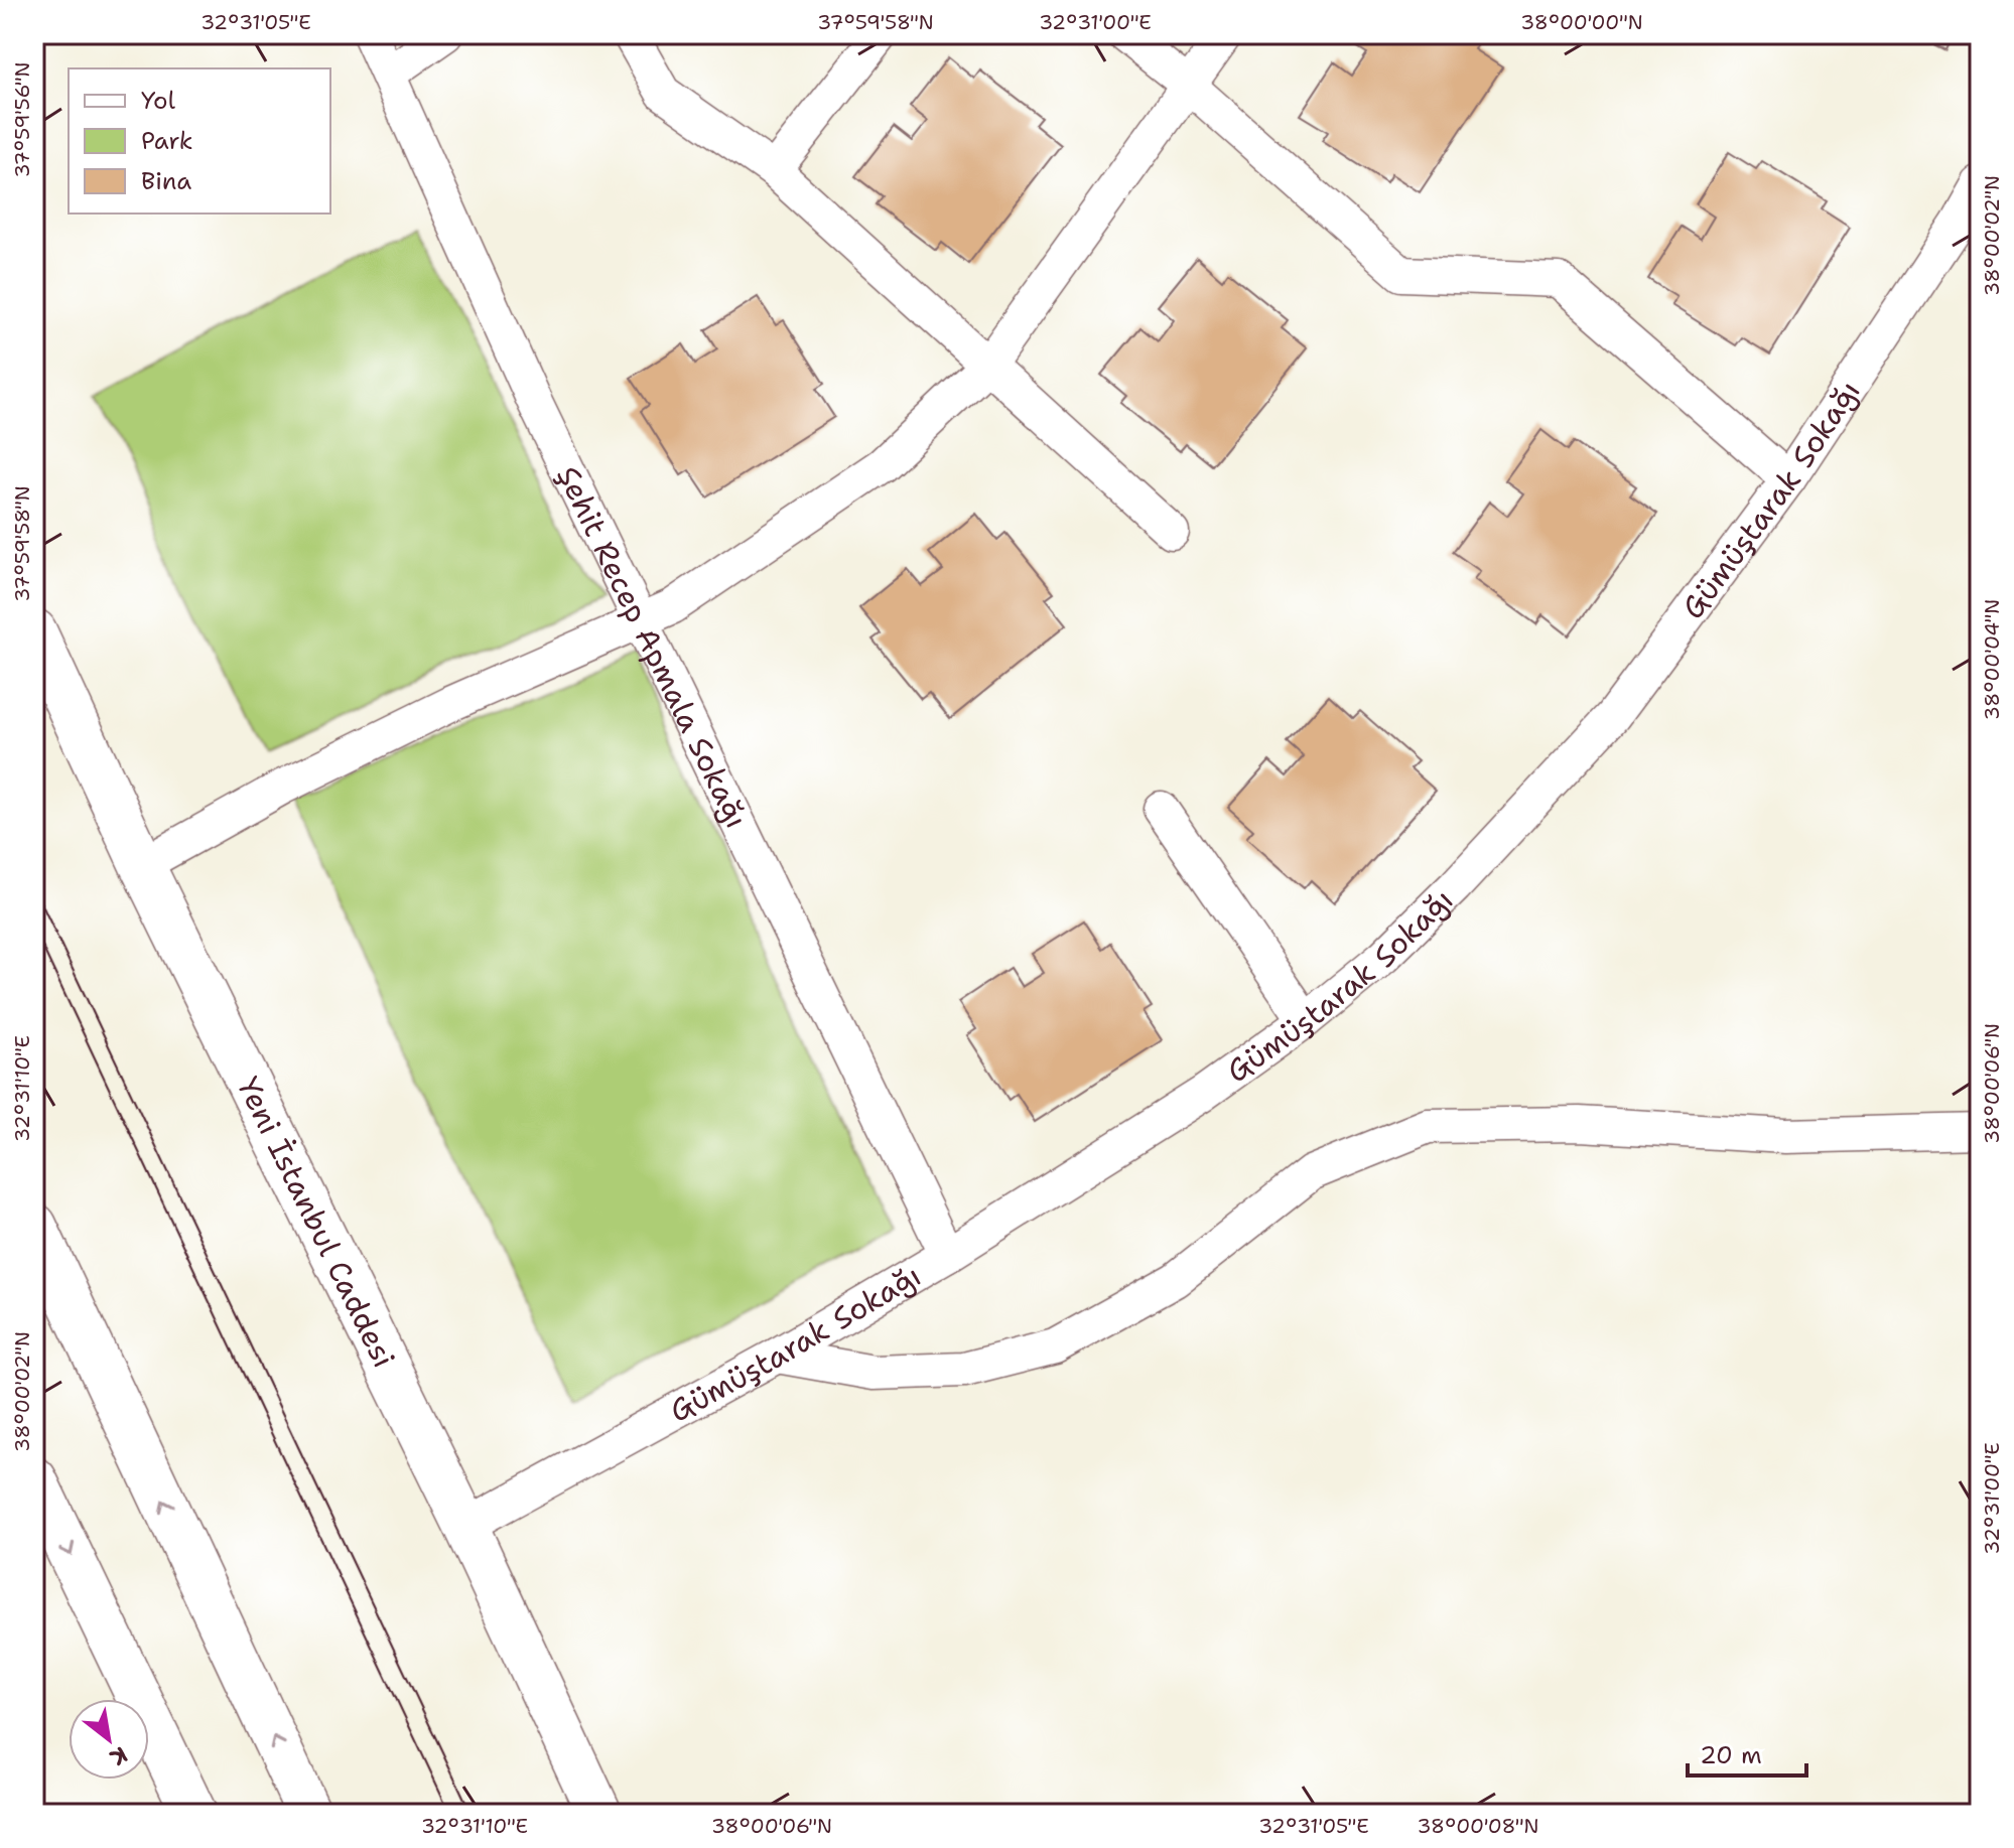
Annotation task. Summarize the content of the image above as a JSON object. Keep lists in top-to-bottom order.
{
  "streets": {
    "main road": ["Yeni İstanbul Caddesi"],
    "street": ["Gümüştarak Sokağı", "Şehit Recep Apmala Sokağı"]
  },
  "crossings": [
    ["Gümüştarak Sokağı", "Şehit Recep Apmala Sokağı"],
    ["Gümüştarak Sokağı", "Yeni İstanbul Caddesi"]
  ],
  "legend": ["Yol", "Park", "Bina"],
  "scale_bar": "20 m",
  "north": "bottom right",
  "coordinates": [
    "32°31'05\"E",
    "37°59'58\"N",
    "32°31'00\"E",
    "38°00'00\"N",
    "37°59'56\"N",
    "38°00'02\"N",
    "38°00'04\"N",
    "38°00'06\"N",
    "32°31'10\"E",
    "38°00'08\"N"
  ]
}
